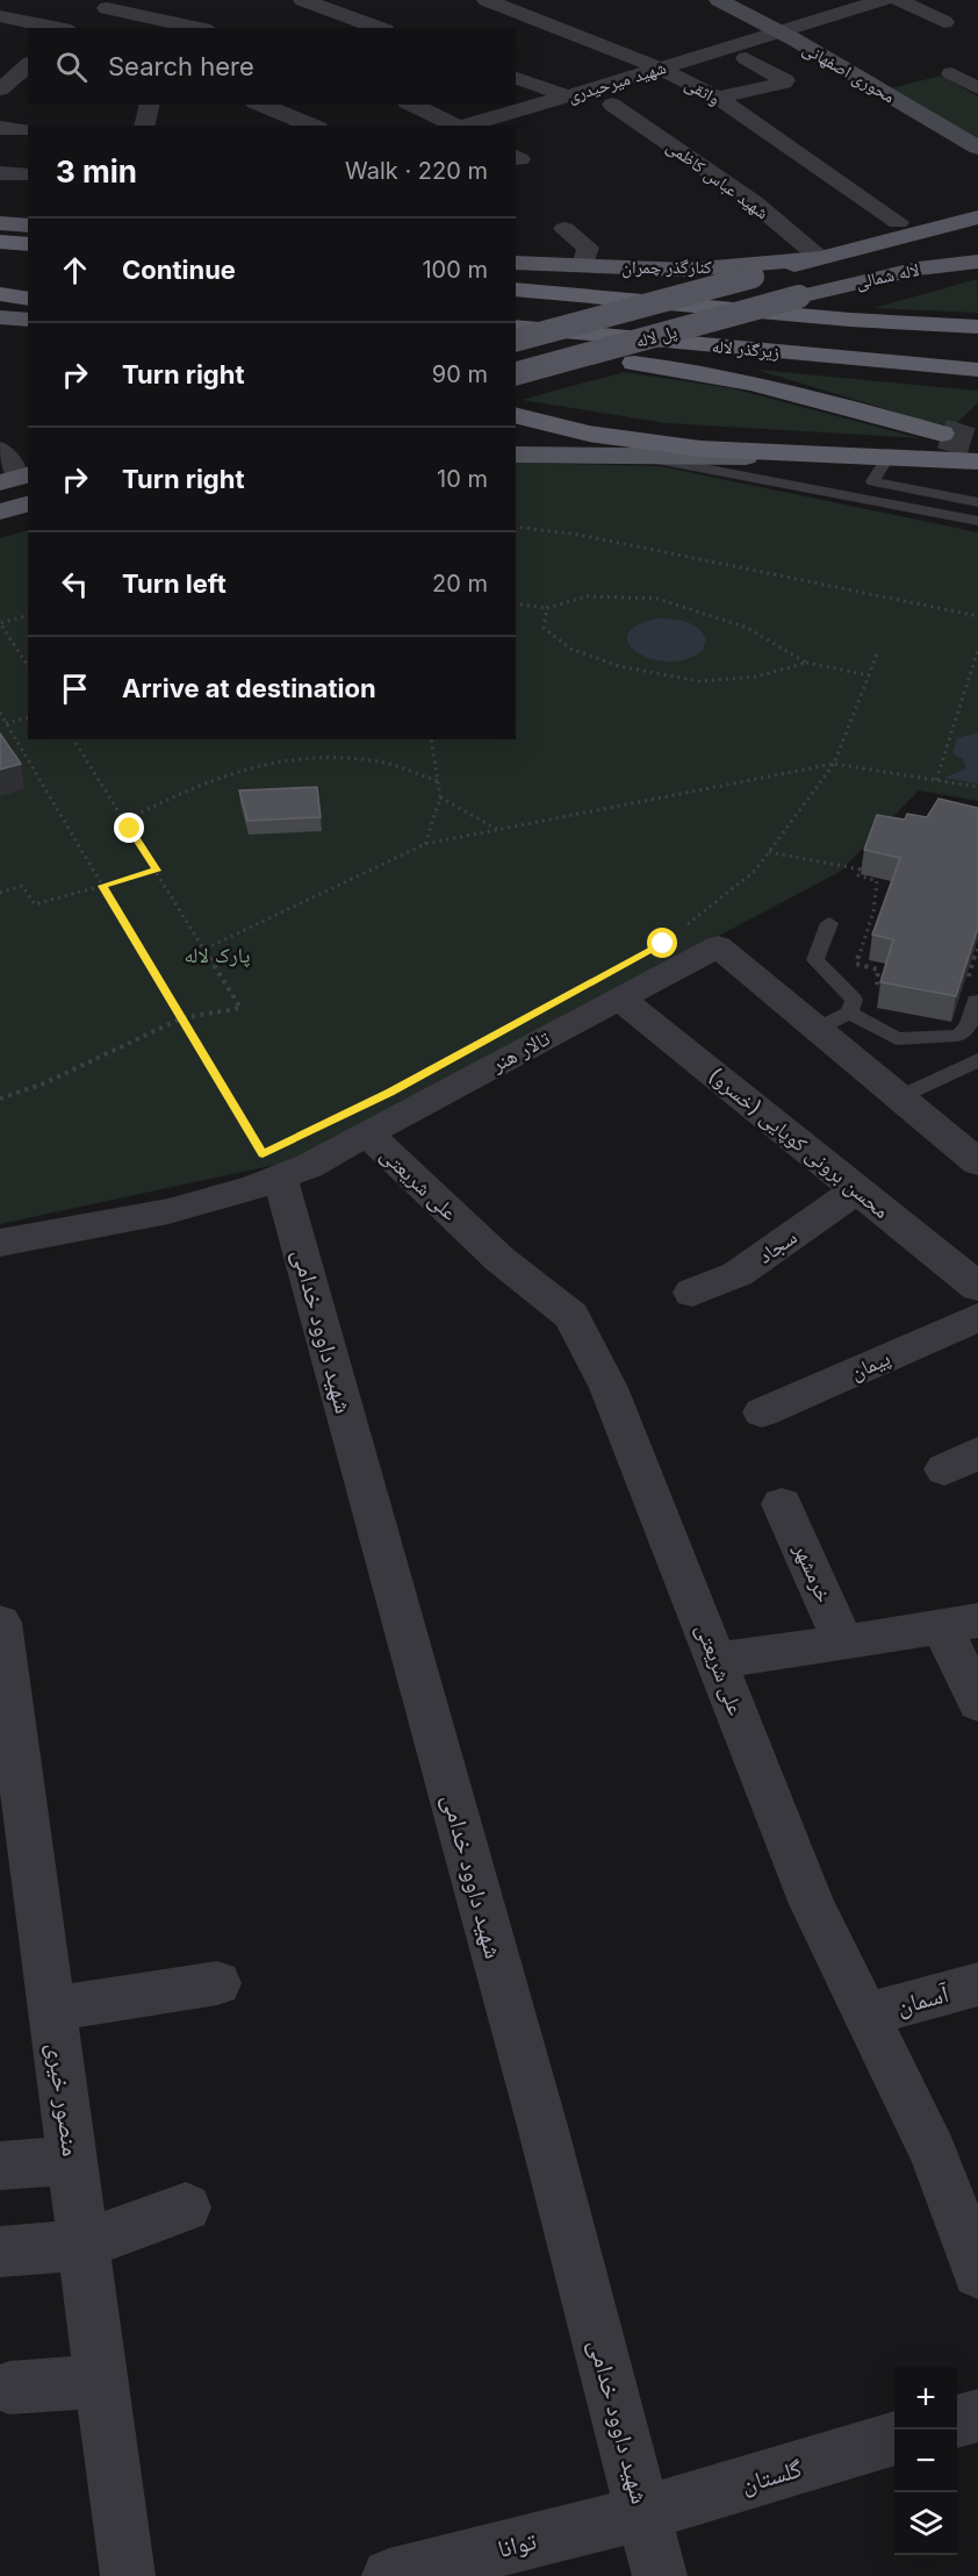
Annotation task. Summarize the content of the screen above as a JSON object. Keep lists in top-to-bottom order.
{
  "streets": {
    "highway": ["زیرگذر لاله"],
    "main road": [
      "محوری اصفهانی",
      "کنارگذر چمران",
      "لاله شمالی",
      "پل لاله"
    ],
    "street": [
      "شهید میرحیدری",
      "واثقی",
      "شهید عباس کاظمی",
      "تالار هنر",
      "محسن برونی کوپایی (خسرو)",
      "علی شریعتی",
      "سجاد",
      "شهید داوود خدامی",
      "پیمان",
      "خرمشهر",
      "آسمان",
      "منصور خیری",
      "گلستان",
      "توانا"
    ]
  },
  "crossings": [
    ["محوری اصفهانی", "شهید میرحیدری"],
    ["شهید میرحیدری", "واثقی"],
    ["شهید عباس کاظمی", "کنارگذر چمران"],
    ["شهید عباس کاظمی", "لاله شمالی"],
    ["شهید عباس کاظمی", "پل لاله"],
    ["کنارگذر چمران", "لاله شمالی"],
    ["کنارگذر چمران", "پل لاله"],
    ["لاله شمالی", "پل لاله"],
    ["تالار هنر", "محسن برونی کوپایی (خسرو)"],
    ["تالار هنر", "علی شریعتی"],
    ["تالار هنر", "شهید داوود خدامی"],
    ["محسن برونی کوپایی (خسرو)", "سجاد"],
    ["علی شریعتی", "آسمان"],
    ["شهید داوود خدامی", "گلستان"],
    ["شهید داوود خدامی", "توانا"],
    ["گلستان", "توانا"]
  ],
  "parks": ["پارک لاله"],
  "page": {
    "search": "Search here",
    "heading": ["3 min", "Walk · 220 m"],
    "list": [
      ["Continue", "100 m"],
      ["Turn right", "90 m"],
      ["Turn right", "10 m"],
      ["Turn left", "20 m"],
      "Arrive at destination"
    ],
    "map_buttons": ["+", "−"]
  }
}
